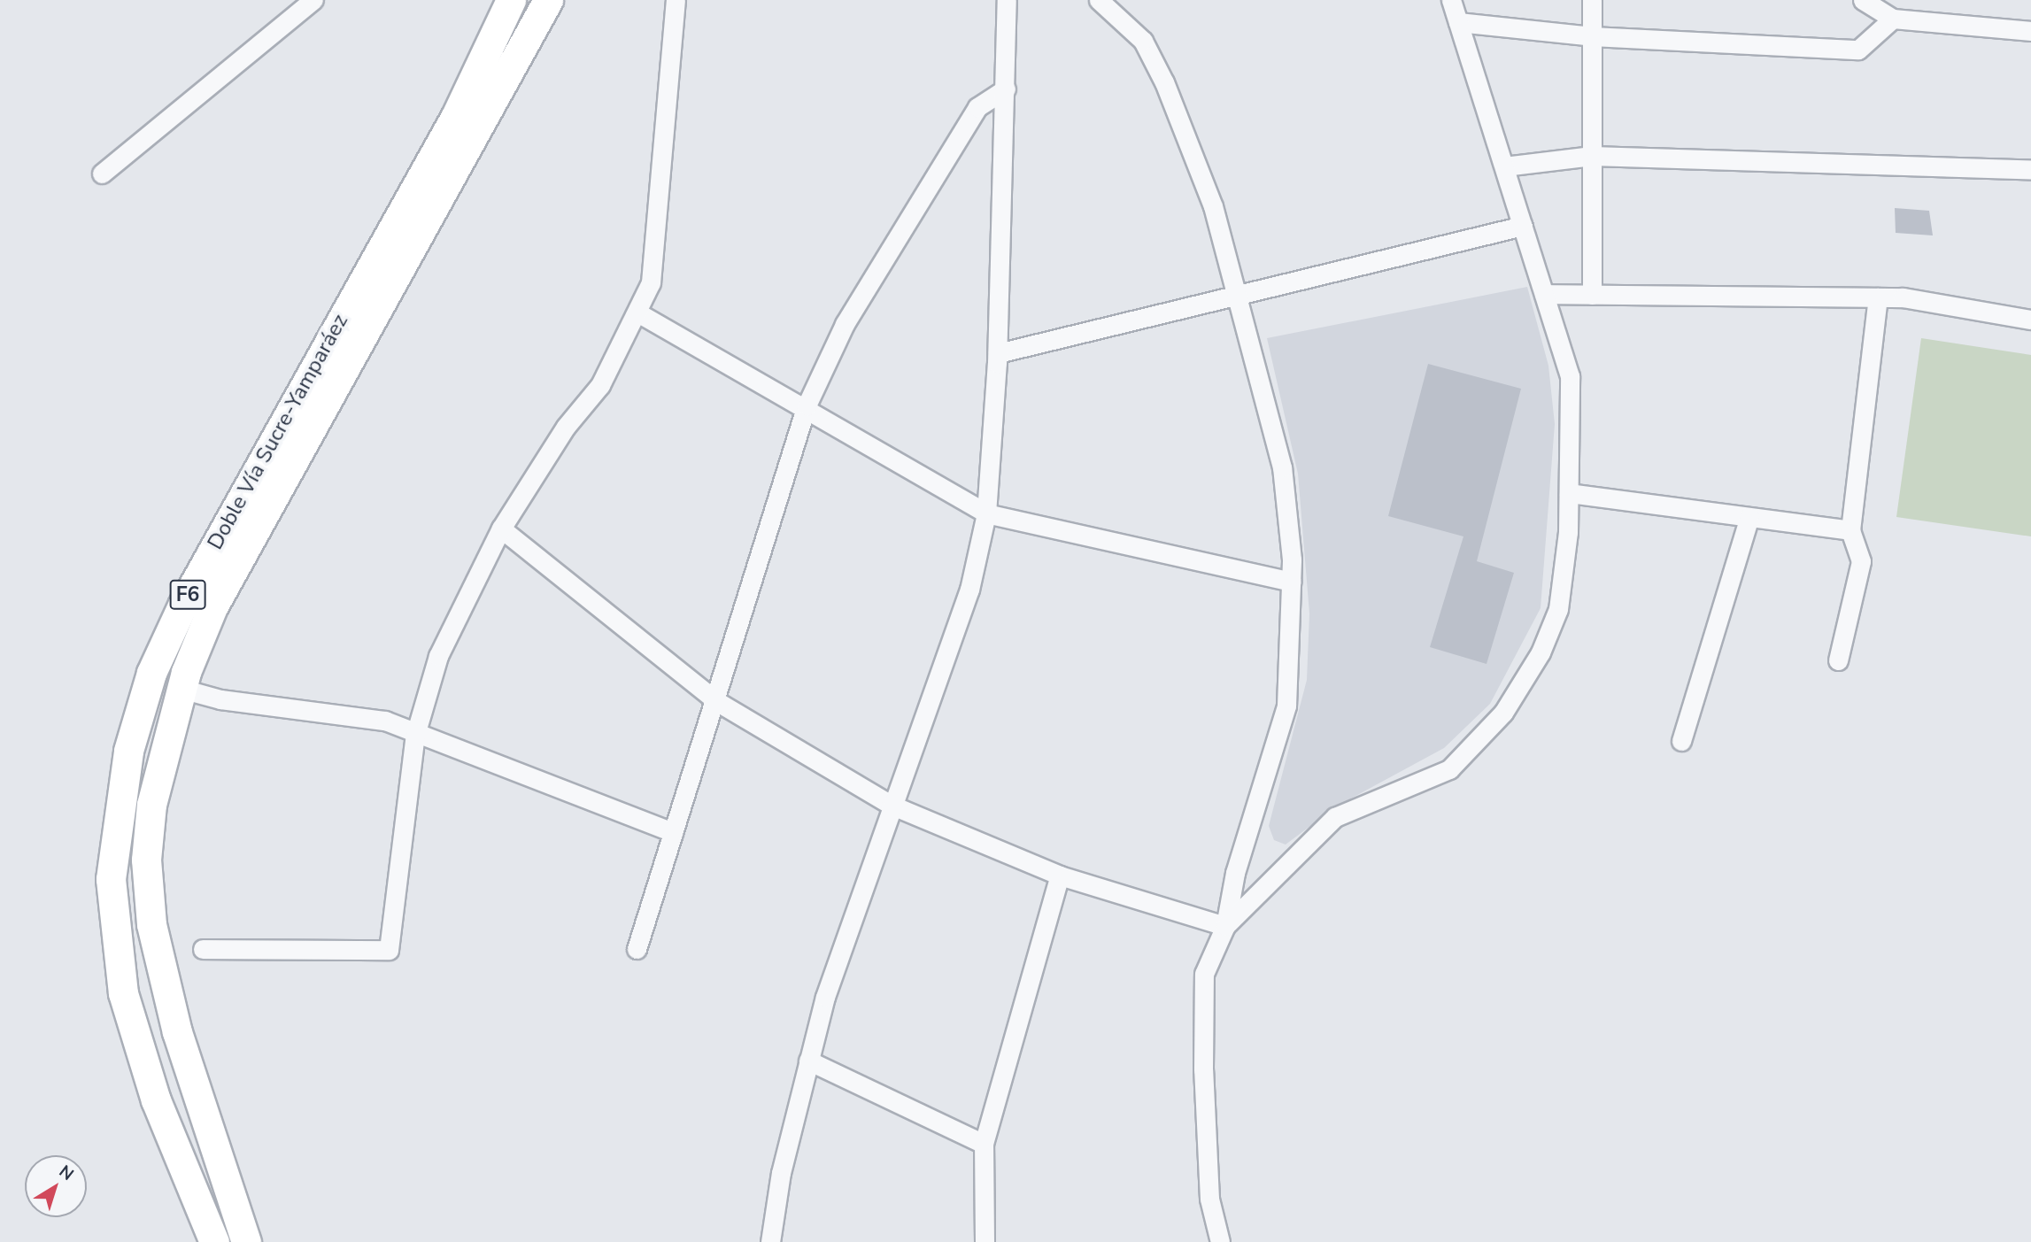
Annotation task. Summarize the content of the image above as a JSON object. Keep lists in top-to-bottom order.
{
  "streets": {
    "highway": ["Doble Vía Sucre-Yamparáez", "F6"]
  },
  "north": "top right"
}
